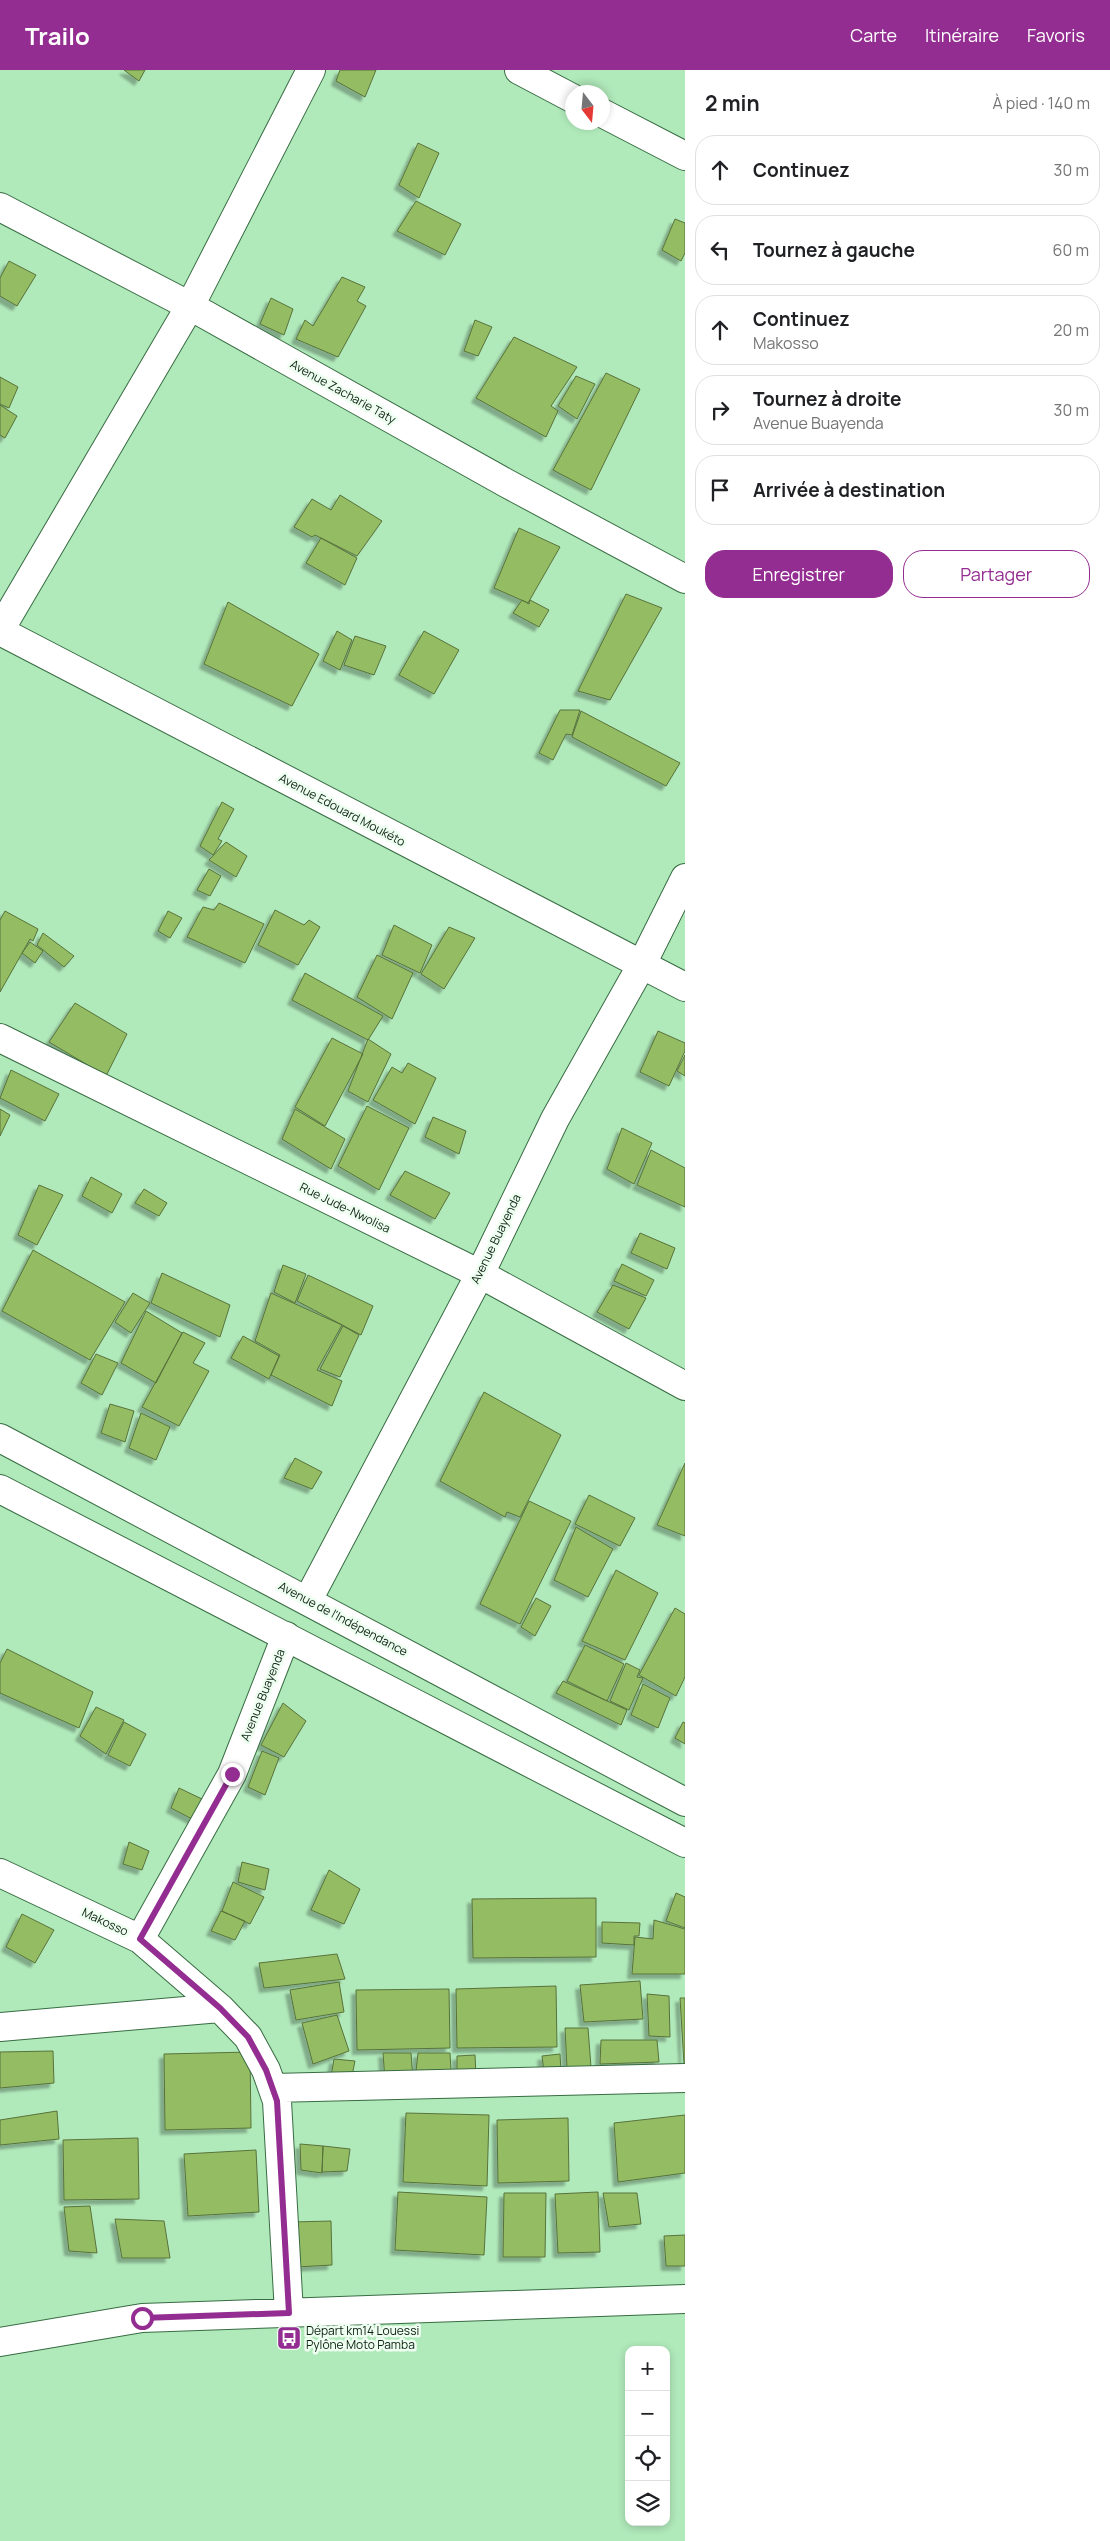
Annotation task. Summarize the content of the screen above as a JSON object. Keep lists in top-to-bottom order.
{
  "streets": {
    "street": [
      "Avenue Zacharie Taty",
      "Avenue Edouard Moukéto",
      "Rue Jude-Nwolisa",
      "Avenue Buayenda",
      "Avenue de l'Indépendance",
      "Makosso"
    ]
  },
  "crossings": [
    ["Avenue Edouard Moukéto", "Avenue Buayenda"],
    ["Rue Jude-Nwolisa", "Avenue Buayenda"],
    ["Avenue Buayenda", "Avenue de l'Indépendance"],
    ["Avenue Buayenda", "Makosso"]
  ],
  "places": {
    "bus stop": ["Départ km14 Louessi Pylône Moto Pamba"]
  },
  "north": "bottom",
  "page": {
    "header": "Trailo",
    "nav": ["Carte", "Itinéraire", "Favoris"],
    "heading": ["2 min", "À pied · 140 m"],
    "list": [
      ["Continuez", "30 m"],
      ["Tournez à gauche", "60 m"],
      ["Continuez", "Makosso", "20 m"],
      ["Tournez à droite", "Avenue Buayenda", "30 m"],
      "Arrivée à destination"
    ],
    "buttons": ["Enregistrer", "Partager"],
    "map_buttons": ["+", "−"]
  }
}
